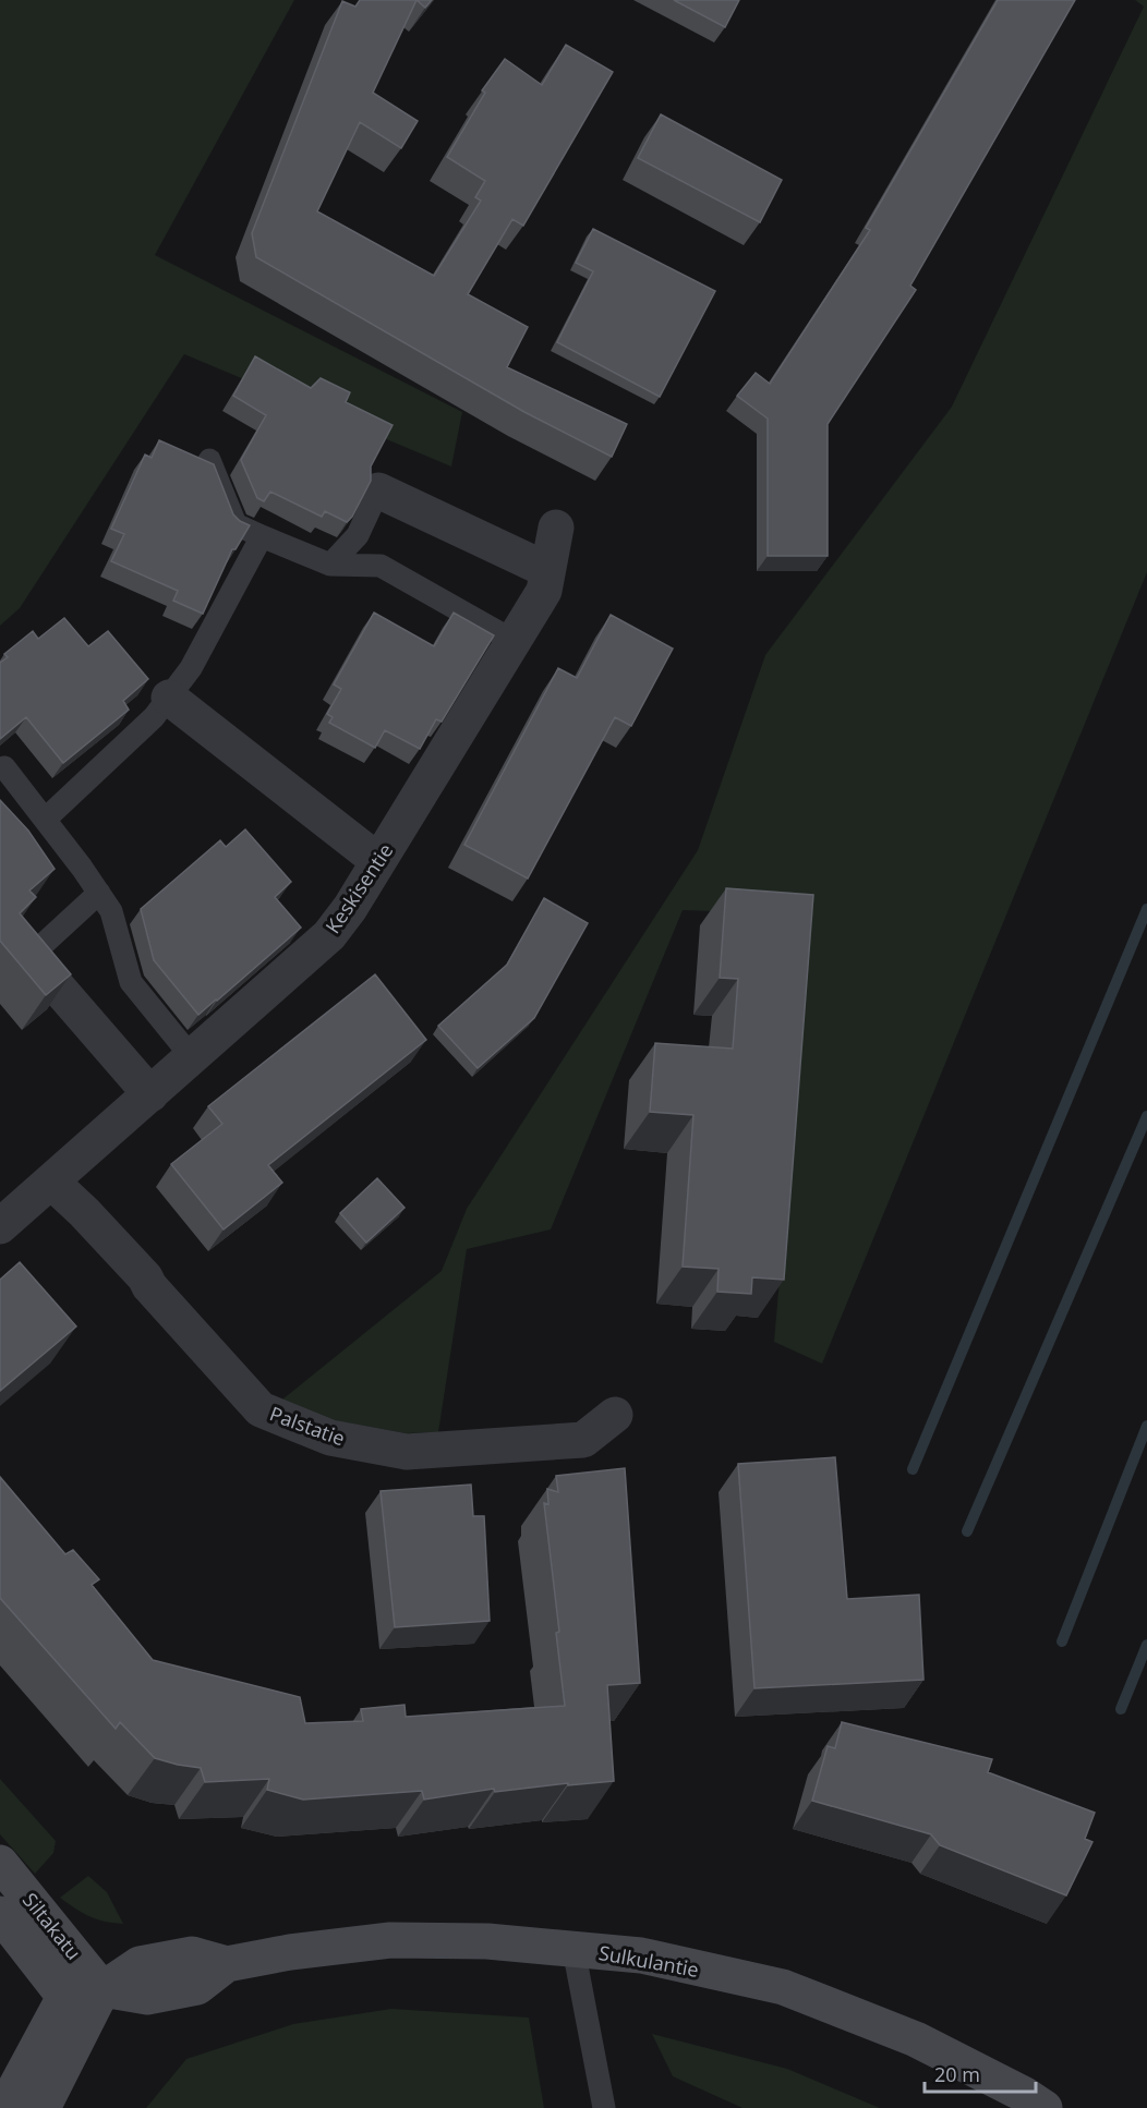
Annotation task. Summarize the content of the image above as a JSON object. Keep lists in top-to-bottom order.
{
  "streets": {
    "main road": ["Siltakatu", "Sulkulantie"],
    "street": ["Keskisentie", "Palstatie"]
  },
  "crossings": [
    ["Keskisentie", "Palstatie"],
    ["Siltakatu", "Sulkulantie"]
  ],
  "scale_bar": "20 m"
}
